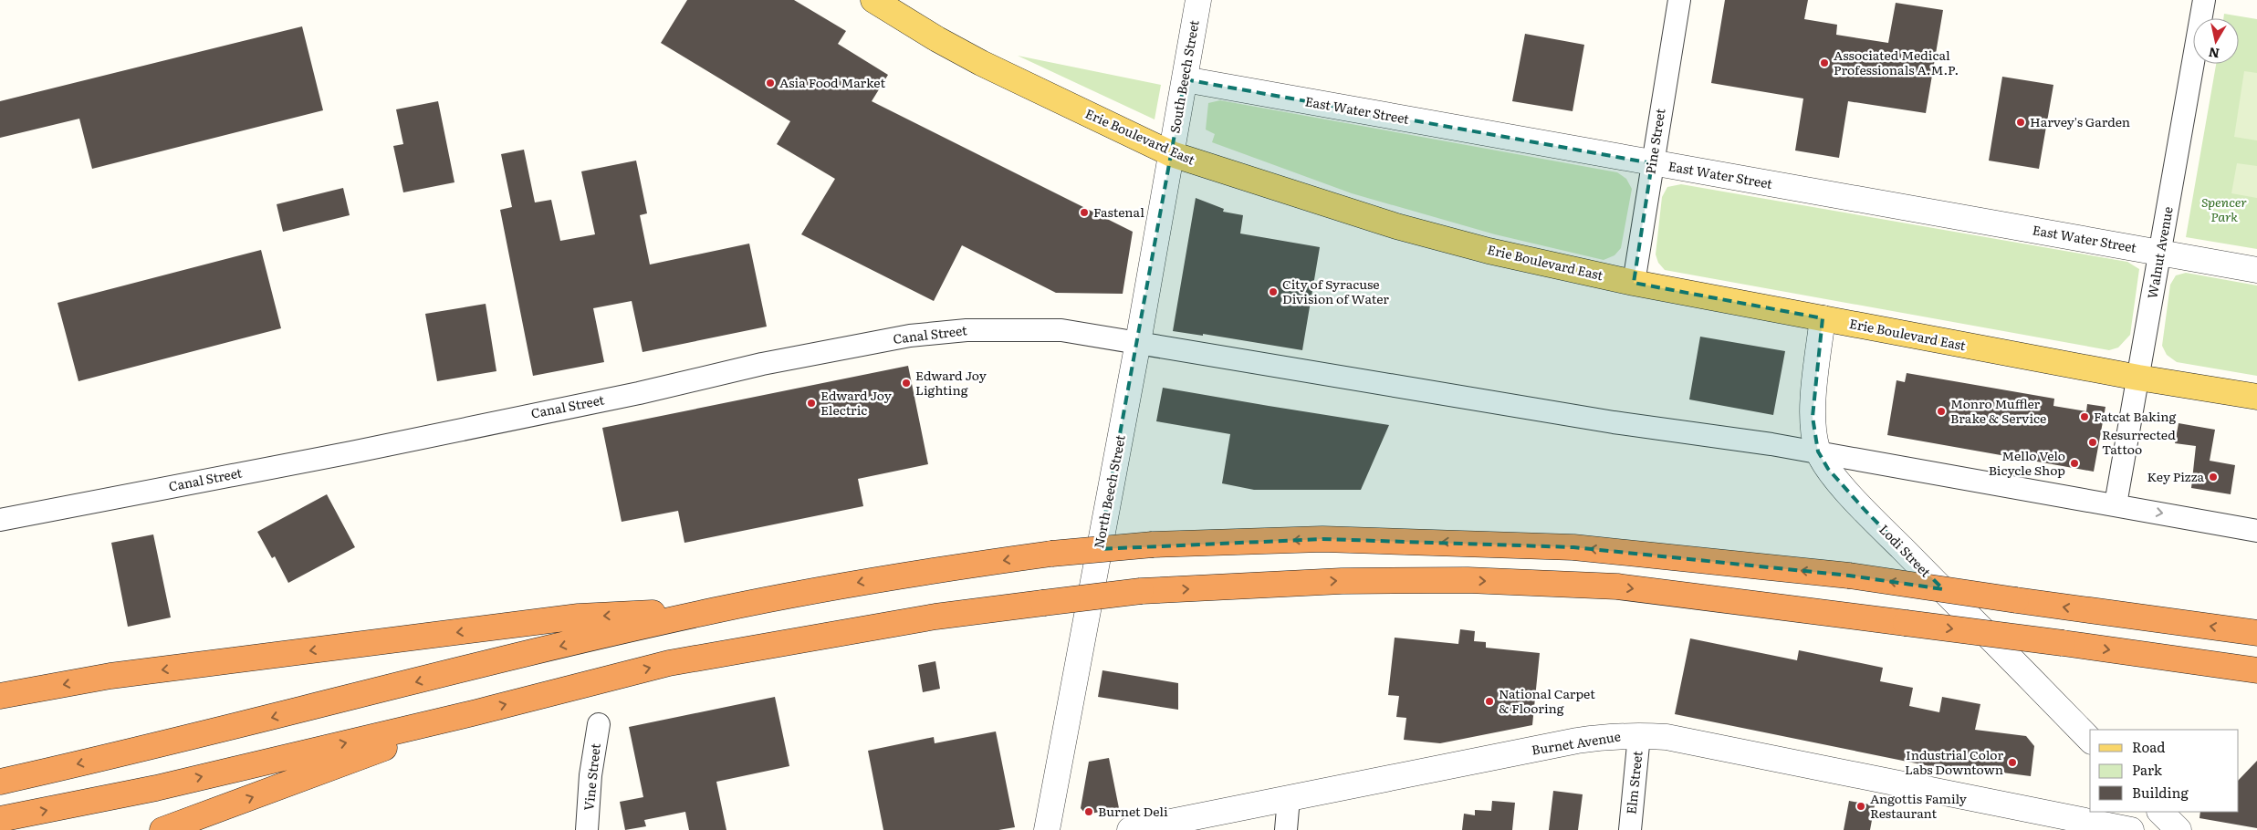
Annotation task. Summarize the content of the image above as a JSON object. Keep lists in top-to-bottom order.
{
  "streets": {
    "main road": ["Erie Boulevard East"],
    "street": [
      "South Beech Street",
      "East Water Street",
      "Pine Street",
      "Walnut Avenue",
      "Canal Street",
      "North Beech Street",
      "Lodi Street",
      "Burnet Avenue",
      "Vine Street",
      "Elm Street"
    ]
  },
  "crossings": [
    ["South Beech Street", "East Water Street"],
    ["South Beech Street", "Erie Boulevard East"],
    ["South Beech Street", "North Beech Street"],
    ["East Water Street", "Pine Street"],
    ["East Water Street", "Walnut Avenue"],
    ["Erie Boulevard East", "Pine Street"],
    ["Erie Boulevard East", "Walnut Avenue"],
    ["Erie Boulevard East", "North Beech Street"],
    ["Erie Boulevard East", "Lodi Street"],
    ["Walnut Avenue", "Canal Street"],
    ["Canal Street", "North Beech Street"],
    ["Canal Street", "Lodi Street"],
    ["Burnet Avenue", "Elm Street"]
  ],
  "parks": ["Spencer Park"],
  "places": [
    "Associated Medical Professionals A.M.P.",
    "Asia Food Market",
    "Harvey's Garden",
    "Fastenal",
    "City of Syracuse Division of Water",
    "Edward Joy Lighting",
    "Edward Joy Electric",
    "Monro Muffler Brake & Service",
    "Fatcat Baking",
    "Resurrected Tattoo",
    "Mello Velo Bicycle Shop",
    "Key Pizza",
    "National Carpet & Flooring",
    "Industrial Color Labs Downtown",
    "Angottis Family Restaurant",
    "Burnet Deli"
  ],
  "legend": ["Road", "Park", "Building"],
  "north": "bottom"
}
